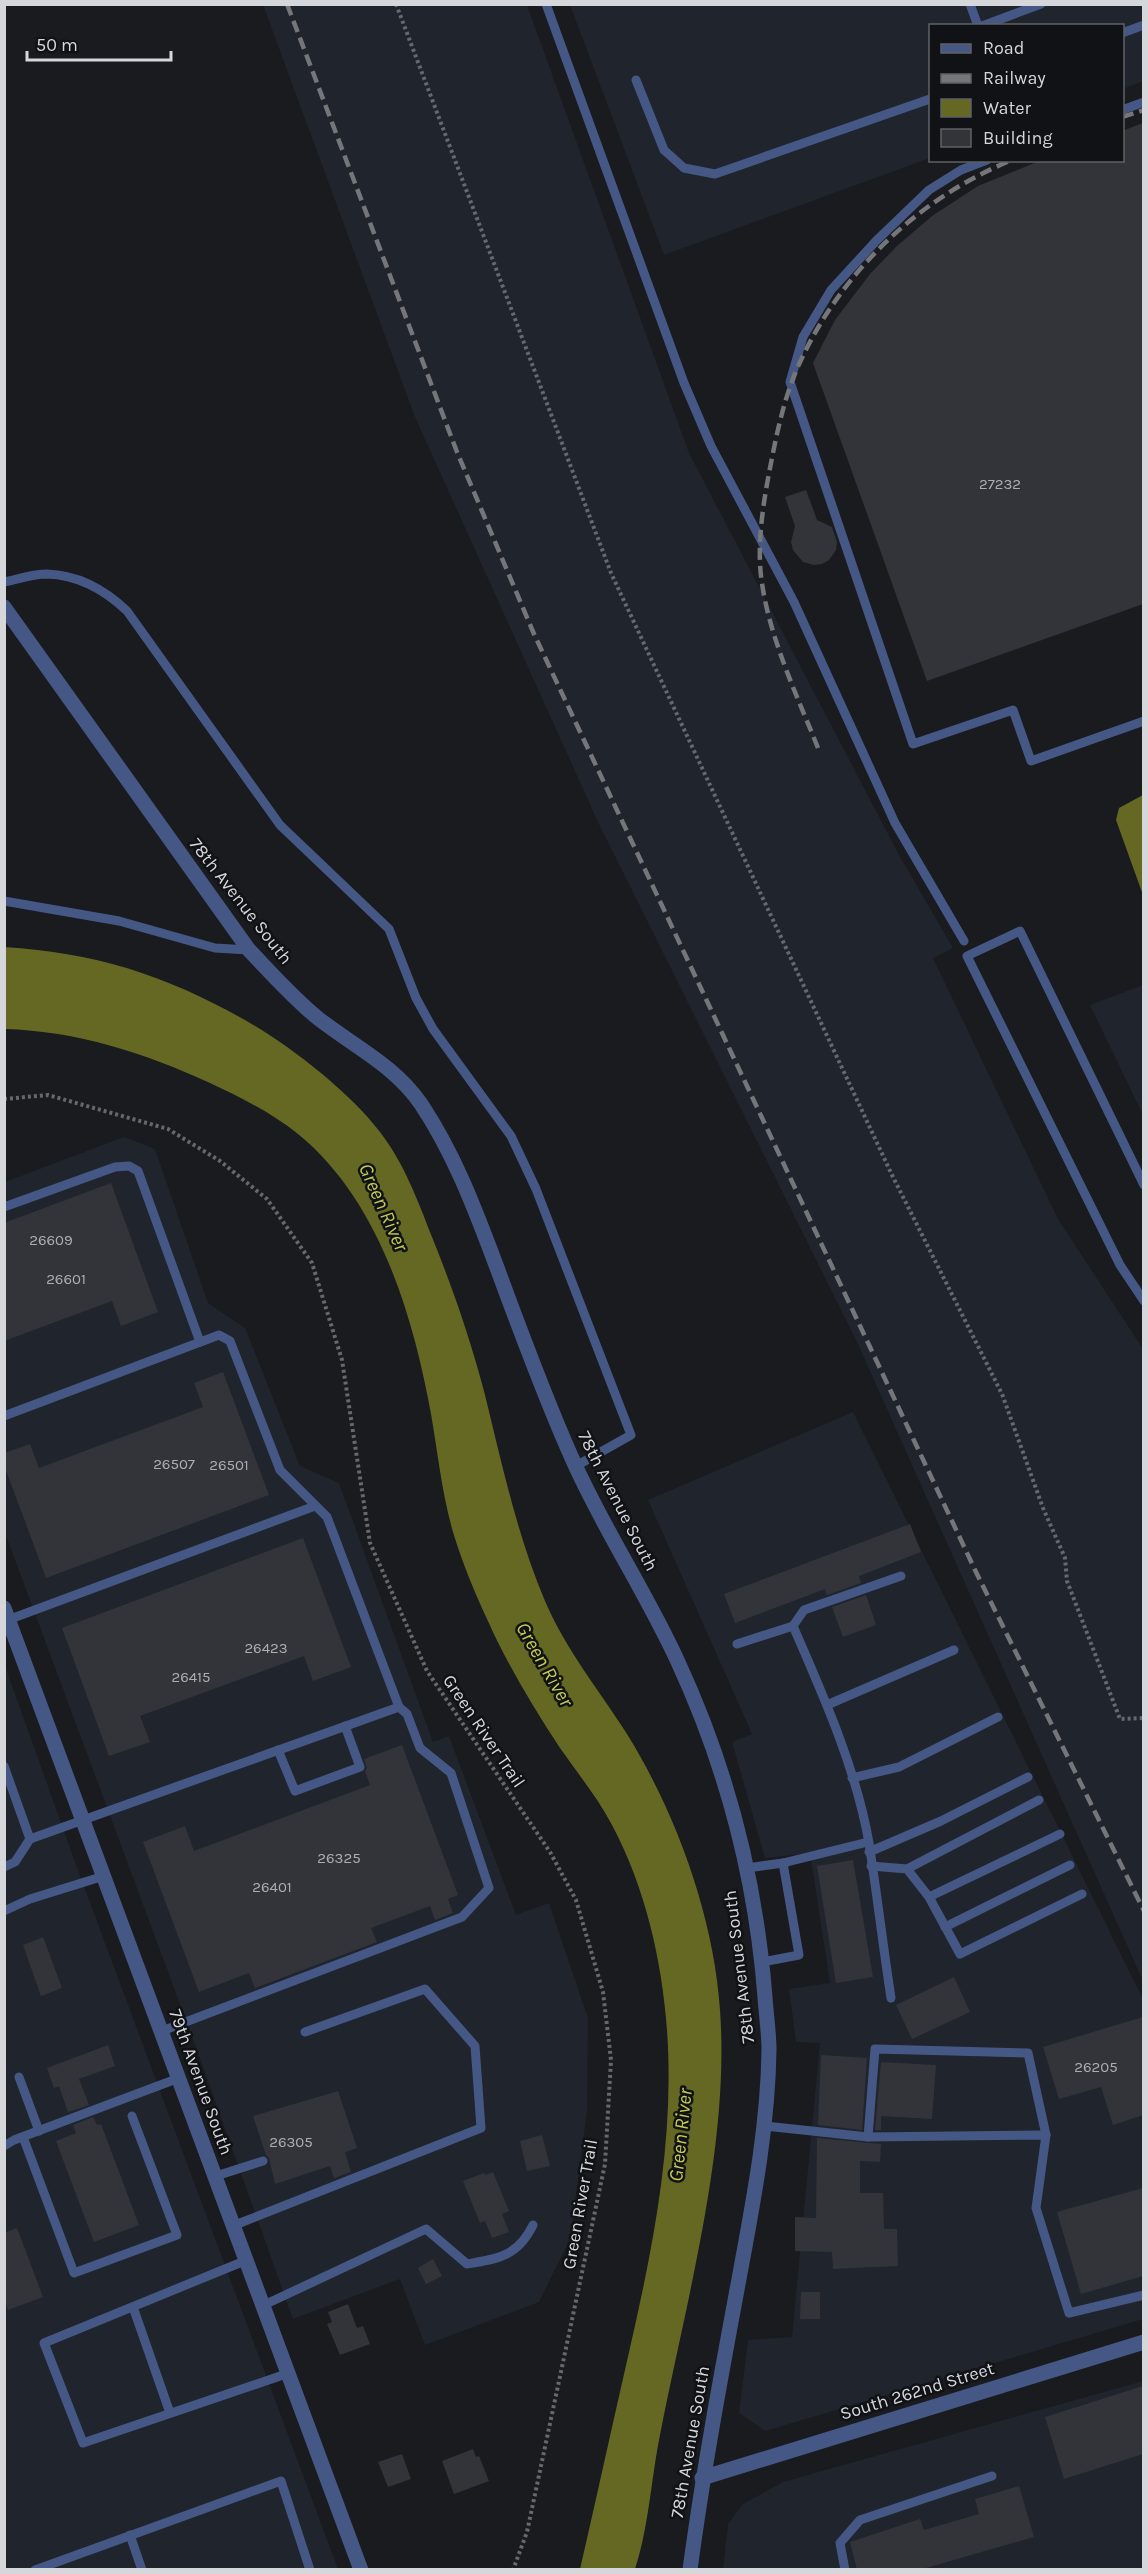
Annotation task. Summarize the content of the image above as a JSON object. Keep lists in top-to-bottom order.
{
  "streets": {
    "street": ["78th Avenue South", "79th Avenue South", "South 262nd Street"],
    "path": ["Green River Trail"]
  },
  "crossings": [
    ["78th Avenue South", "South 262nd Street"]
  ],
  "water": ["Green River"],
  "house_numbers": [
    "27232",
    "26609",
    "26601",
    "26507",
    "26501",
    "26423",
    "26415",
    "26325",
    "26401",
    "26205",
    "26305"
  ],
  "legend": [
    "Road",
    "Railway",
    "Water",
    "Building"
  ],
  "scale_bar": "50 m"
}
